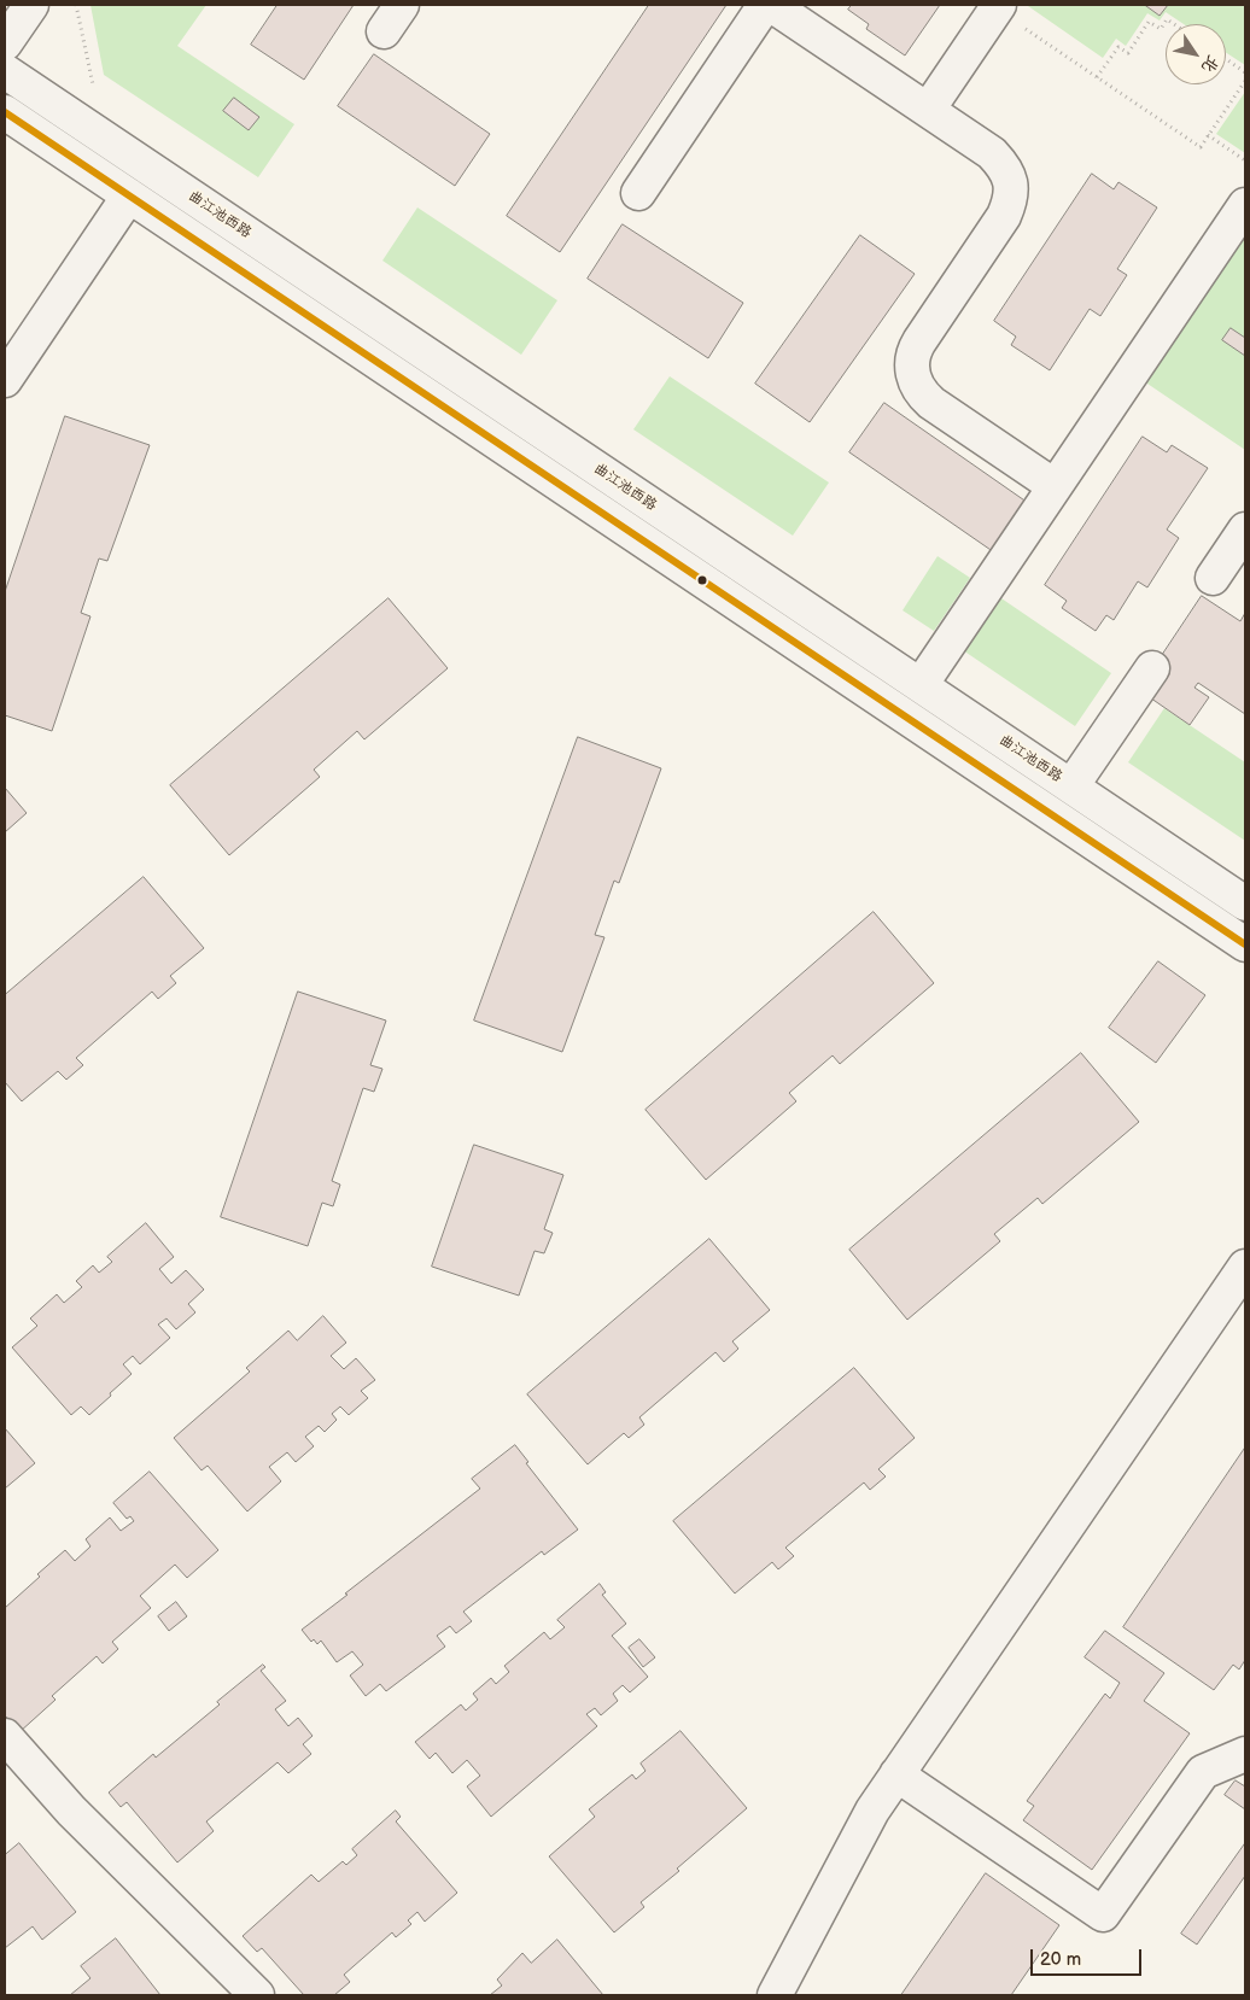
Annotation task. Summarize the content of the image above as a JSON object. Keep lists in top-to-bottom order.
{
  "streets": {
    "street": ["曲江池西路"]
  },
  "scale_bar": "20 m",
  "north": "bottom right"
}
